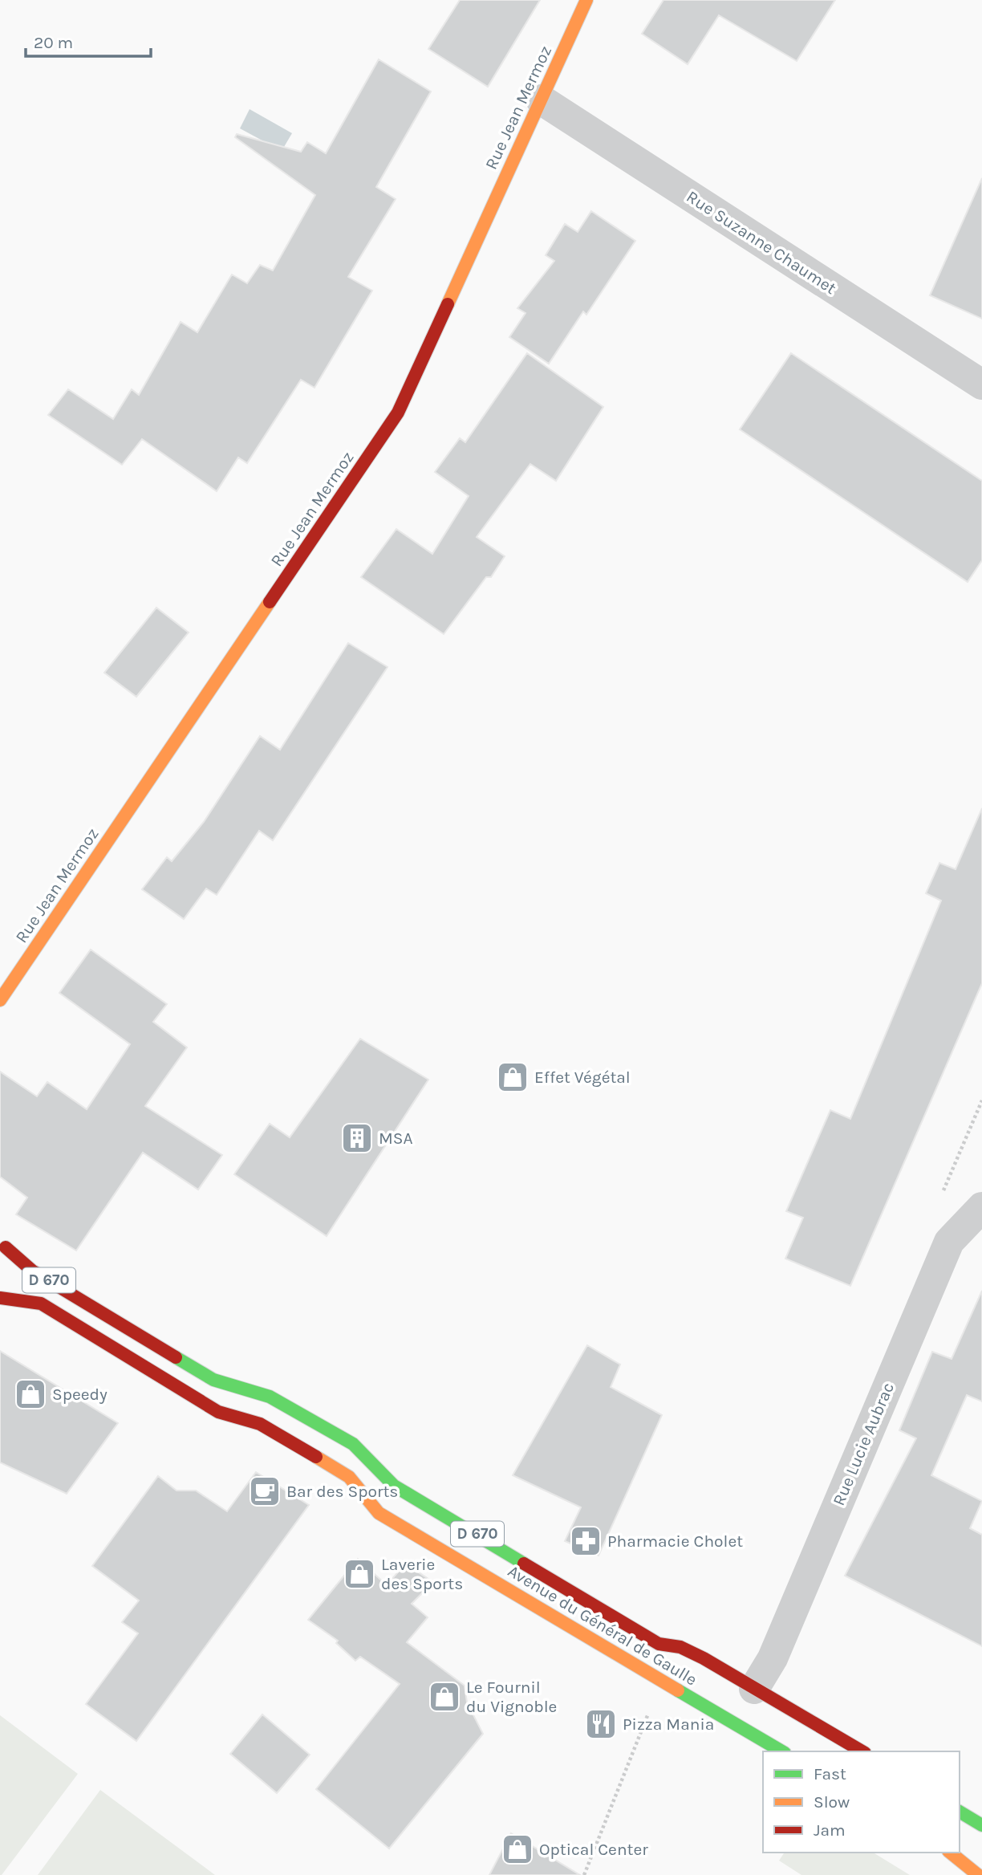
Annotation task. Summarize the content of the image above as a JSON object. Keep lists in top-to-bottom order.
{
  "streets": {
    "main road": ["Rue Jean Mermoz", "D 670", "Avenue du Général de Gaulle"],
    "street": ["Rue Suzanne Chaumet", "Rue Lucie Aubrac"]
  },
  "crossings": [
    ["Rue Jean Mermoz", "Rue Suzanne Chaumet"],
    ["Rue Lucie Aubrac", "Avenue du Général de Gaulle"]
  ],
  "places": {
    "shop": [
      "Effet Végétal",
      "Speedy",
      "Laverie des Sports",
      "Le Fournil du Vignoble",
      "Optical Center"
    ],
    "building": ["MSA"],
    "cafe": ["Bar des Sports"],
    "pharmacy": ["Pharmacie Cholet"],
    "restaurant": ["Pizza Mania"]
  },
  "legend": ["Fast", "Slow", "Jam"],
  "scale_bar": "20 m"
}
